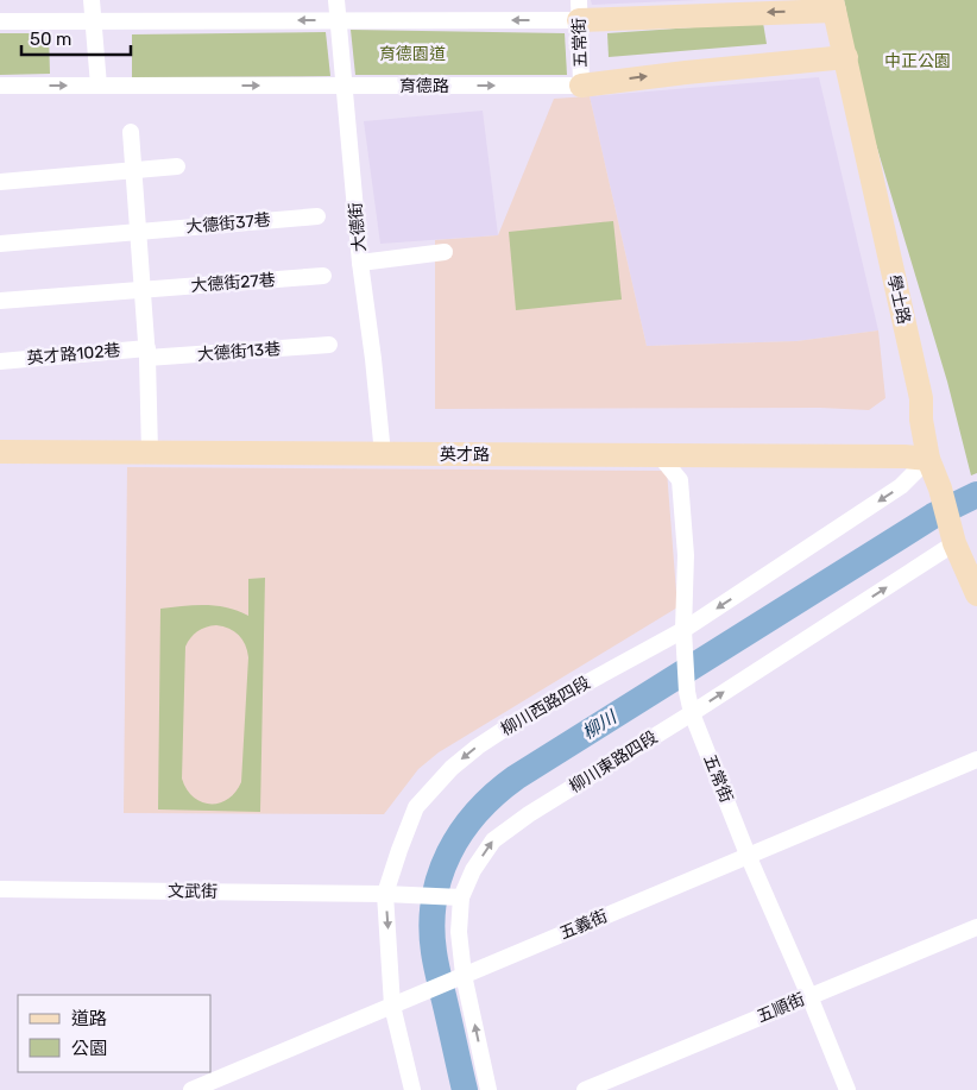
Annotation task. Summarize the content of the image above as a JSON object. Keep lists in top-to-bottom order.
{
  "streets": {
    "street": [
      "五常街",
      "育德路",
      "大德街37巷",
      "大德街",
      "大德街27巷",
      "學士路",
      "大德街13巷",
      "英才路102巷",
      "英才路",
      "柳川西路四段",
      "柳川東路四段",
      "文武街",
      "五義街",
      "五順街"
    ]
  },
  "crossings": [
    ["五常街", "育德路"],
    ["五常街", "英才路"],
    ["五常街", "柳川西路四段"],
    ["五常街", "柳川東路四段"],
    ["五常街", "五義街"],
    ["五常街", "五順街"],
    ["育德路", "大德街"],
    ["育德路", "學士路"],
    ["大德街", "英才路"],
    ["學士路", "英才路"],
    ["學士路", "柳川西路四段"],
    ["學士路", "柳川東路四段"],
    ["大德街13巷", "英才路102巷"],
    ["英才路", "柳川西路四段"],
    ["柳川西路四段", "文武街"],
    ["柳川西路四段", "五義街"],
    ["柳川東路四段", "文武街"],
    ["柳川東路四段", "五義街"]
  ],
  "one_way": ["柳川西路四段", "柳川東路四段"],
  "water": ["柳川"],
  "parks": ["育德園道", "中正公園"],
  "legend": ["道路", "公園"],
  "scale_bar": "50 m"
}
